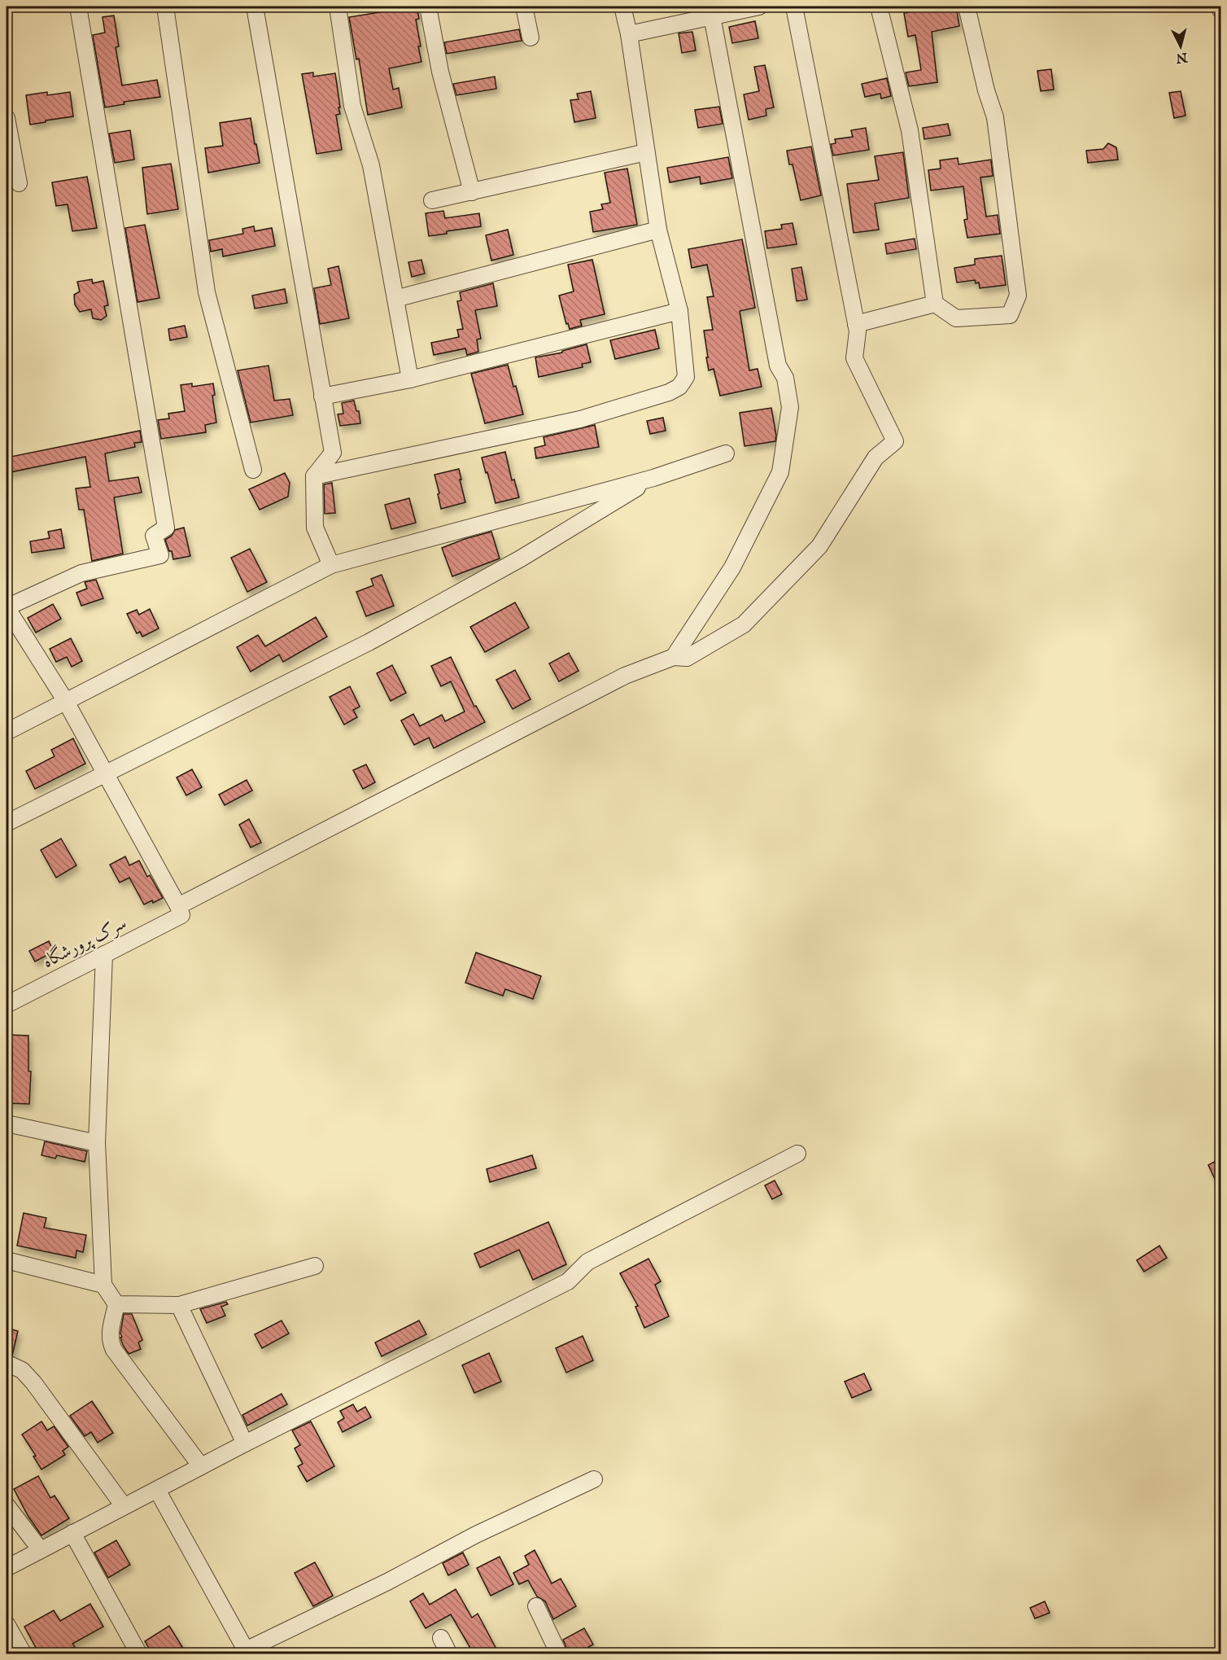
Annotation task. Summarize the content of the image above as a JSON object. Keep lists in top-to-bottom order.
{
  "streets": {
    "street": ["سرک پرورشگاه"]
  },
  "north": "bottom"
}
